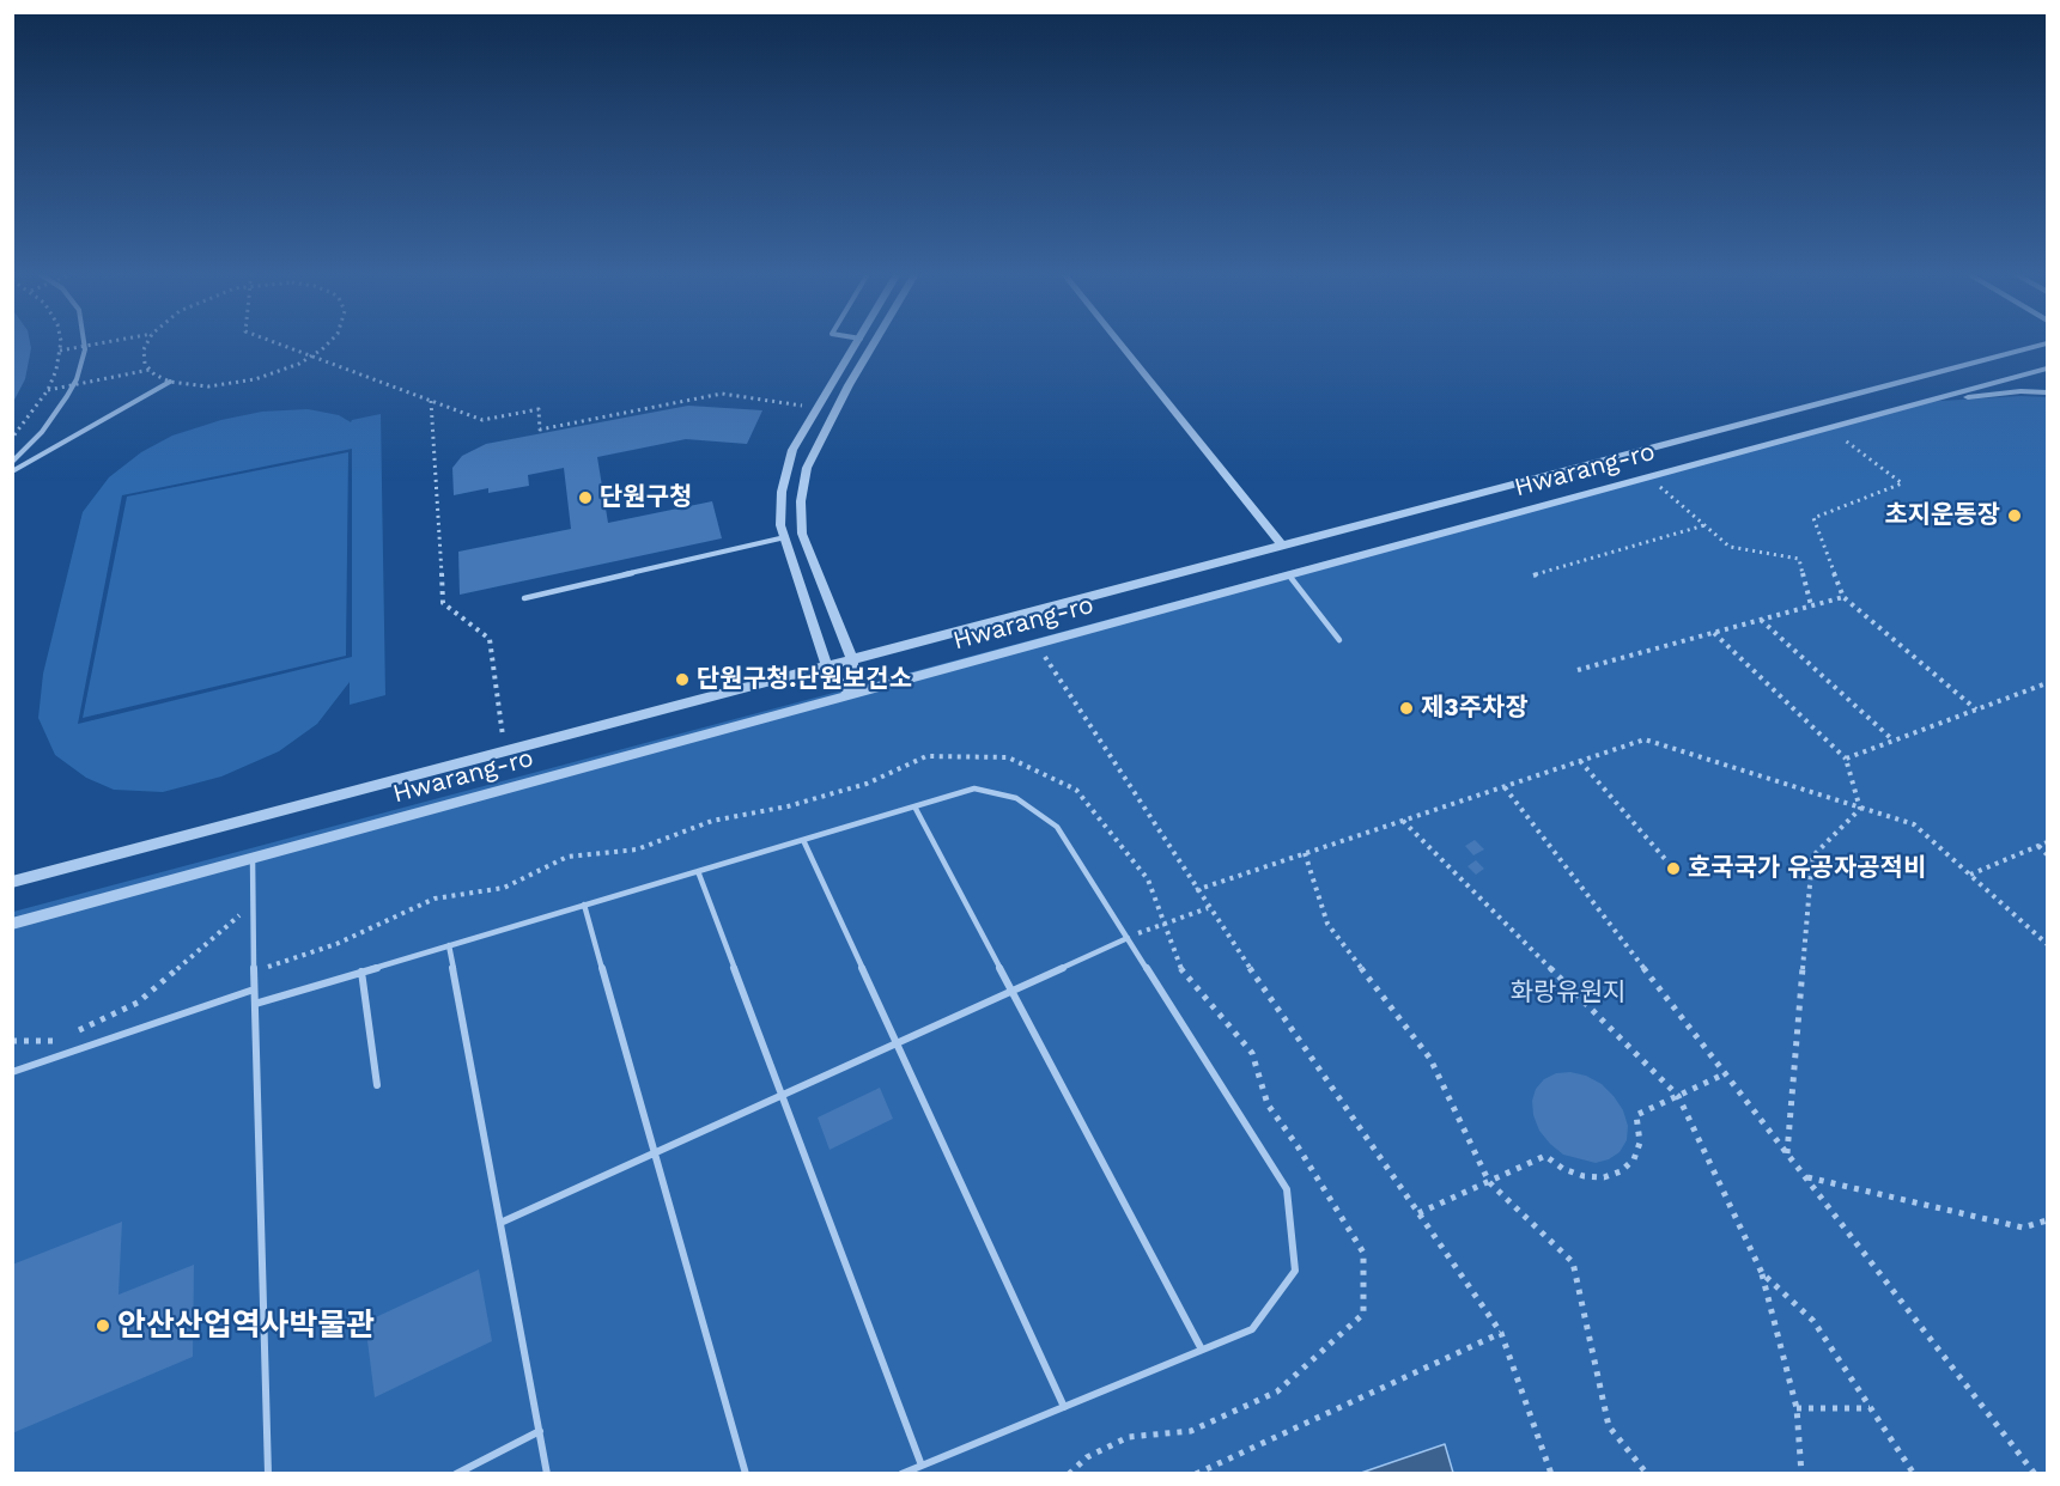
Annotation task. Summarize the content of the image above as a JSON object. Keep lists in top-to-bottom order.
{
  "streets": {
    "street": ["Hwarang-ro"]
  },
  "parks": ["화랑유원지"],
  "places": [
    "단원구청",
    "초지운동장",
    "단원구청.단원보건소",
    "제3주차장",
    "호국국가 유공자공적비",
    "안산산업역사박물관"
  ]
}
